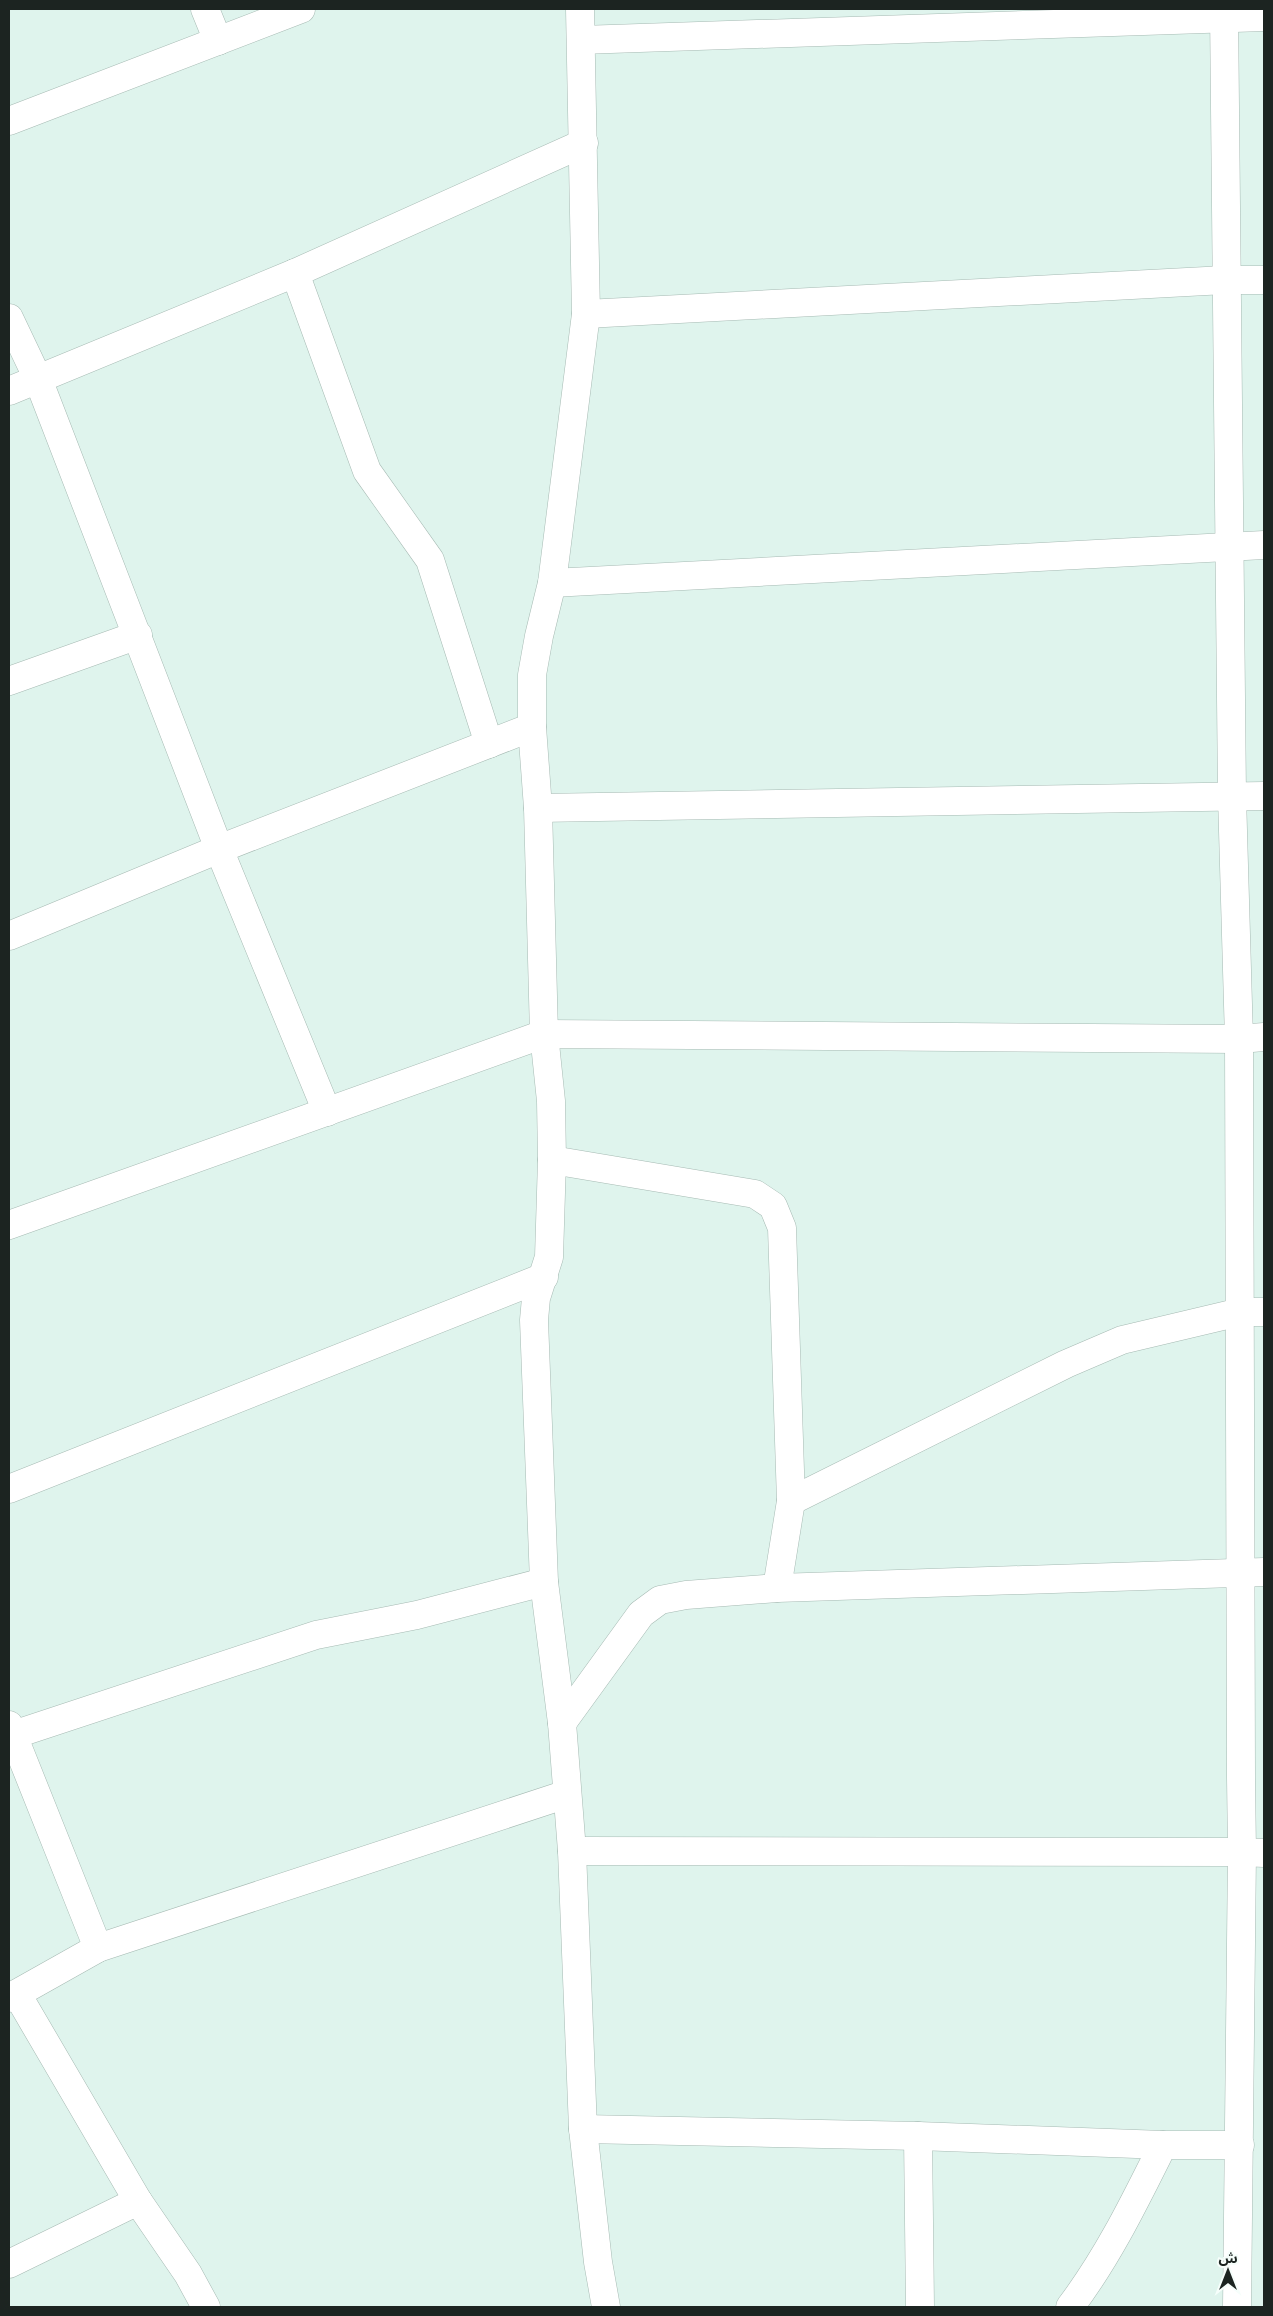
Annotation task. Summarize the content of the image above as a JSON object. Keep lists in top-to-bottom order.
{
  "north": "top"
}
